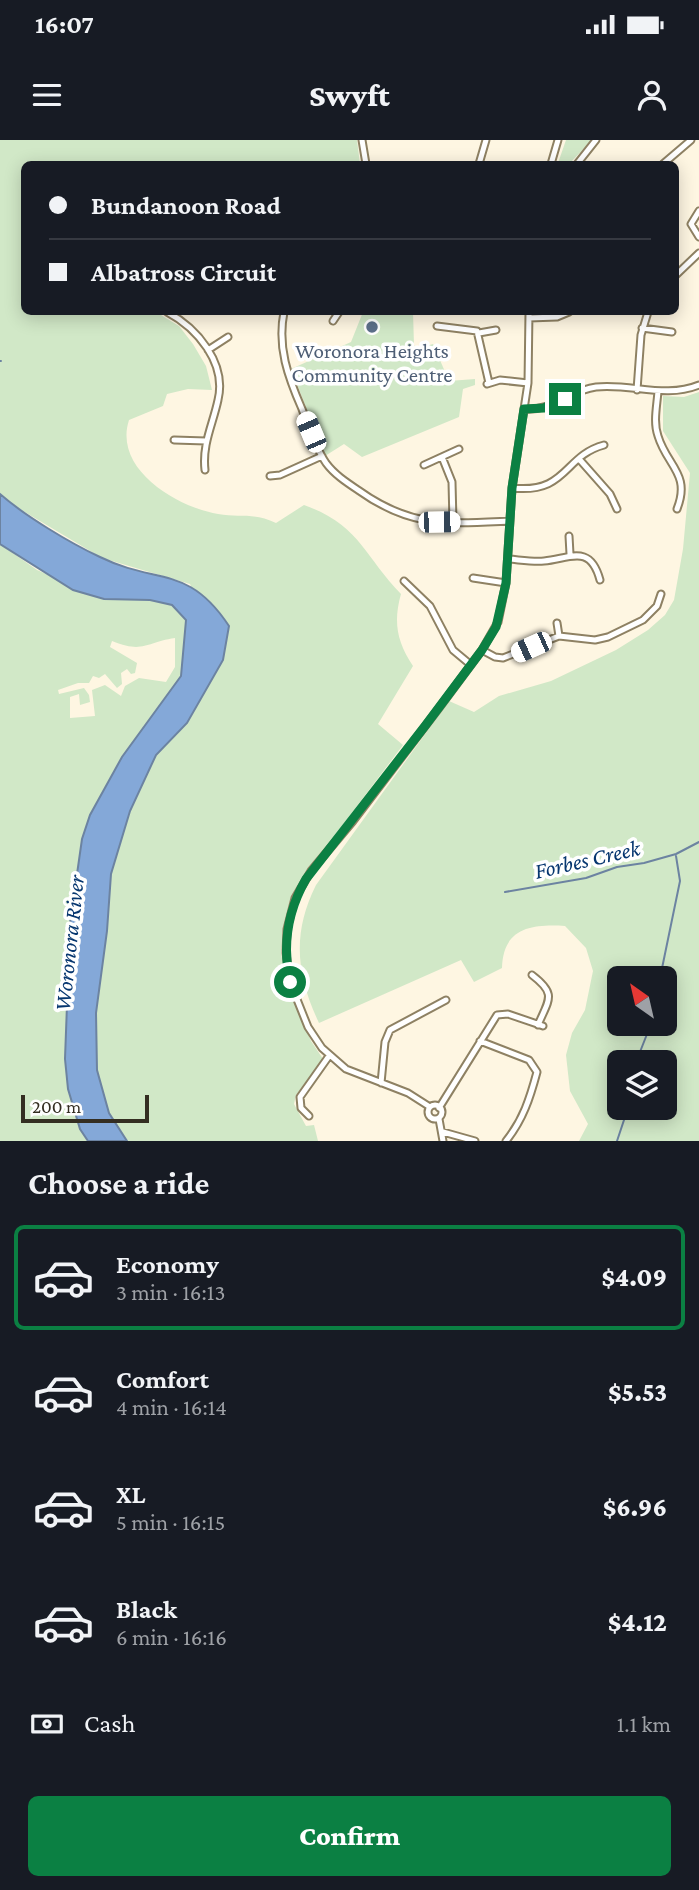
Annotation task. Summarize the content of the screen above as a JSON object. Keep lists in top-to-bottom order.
{
  "water": ["Forbes Creek", "Woronora River"],
  "places": ["Woronora Heights Community Centre"],
  "scale_bar": "200 m",
  "north": "top left",
  "page": {
    "status": "16:07",
    "header": "Swyft",
    "banner": ["Bundanoon Road", "Albatross Circuit"],
    "scale": "200 m",
    "heading": "Choose a ride",
    "list": [
      {
        "name": "Economy",
        "note": "3 min · 16:13",
        "value": "$4.09"
      },
      {
        "name": "Comfort",
        "note": "4 min · 16:14",
        "value": "$5.53"
      },
      {
        "name": "XL",
        "note": "5 min · 16:15",
        "value": "$6.96"
      },
      {
        "name": "Black",
        "note": "6 min · 16:16",
        "value": "$4.12"
      }
    ],
    "pay": ["Cash", "1.1 km"],
    "buttons": "Confirm"
  }
}
